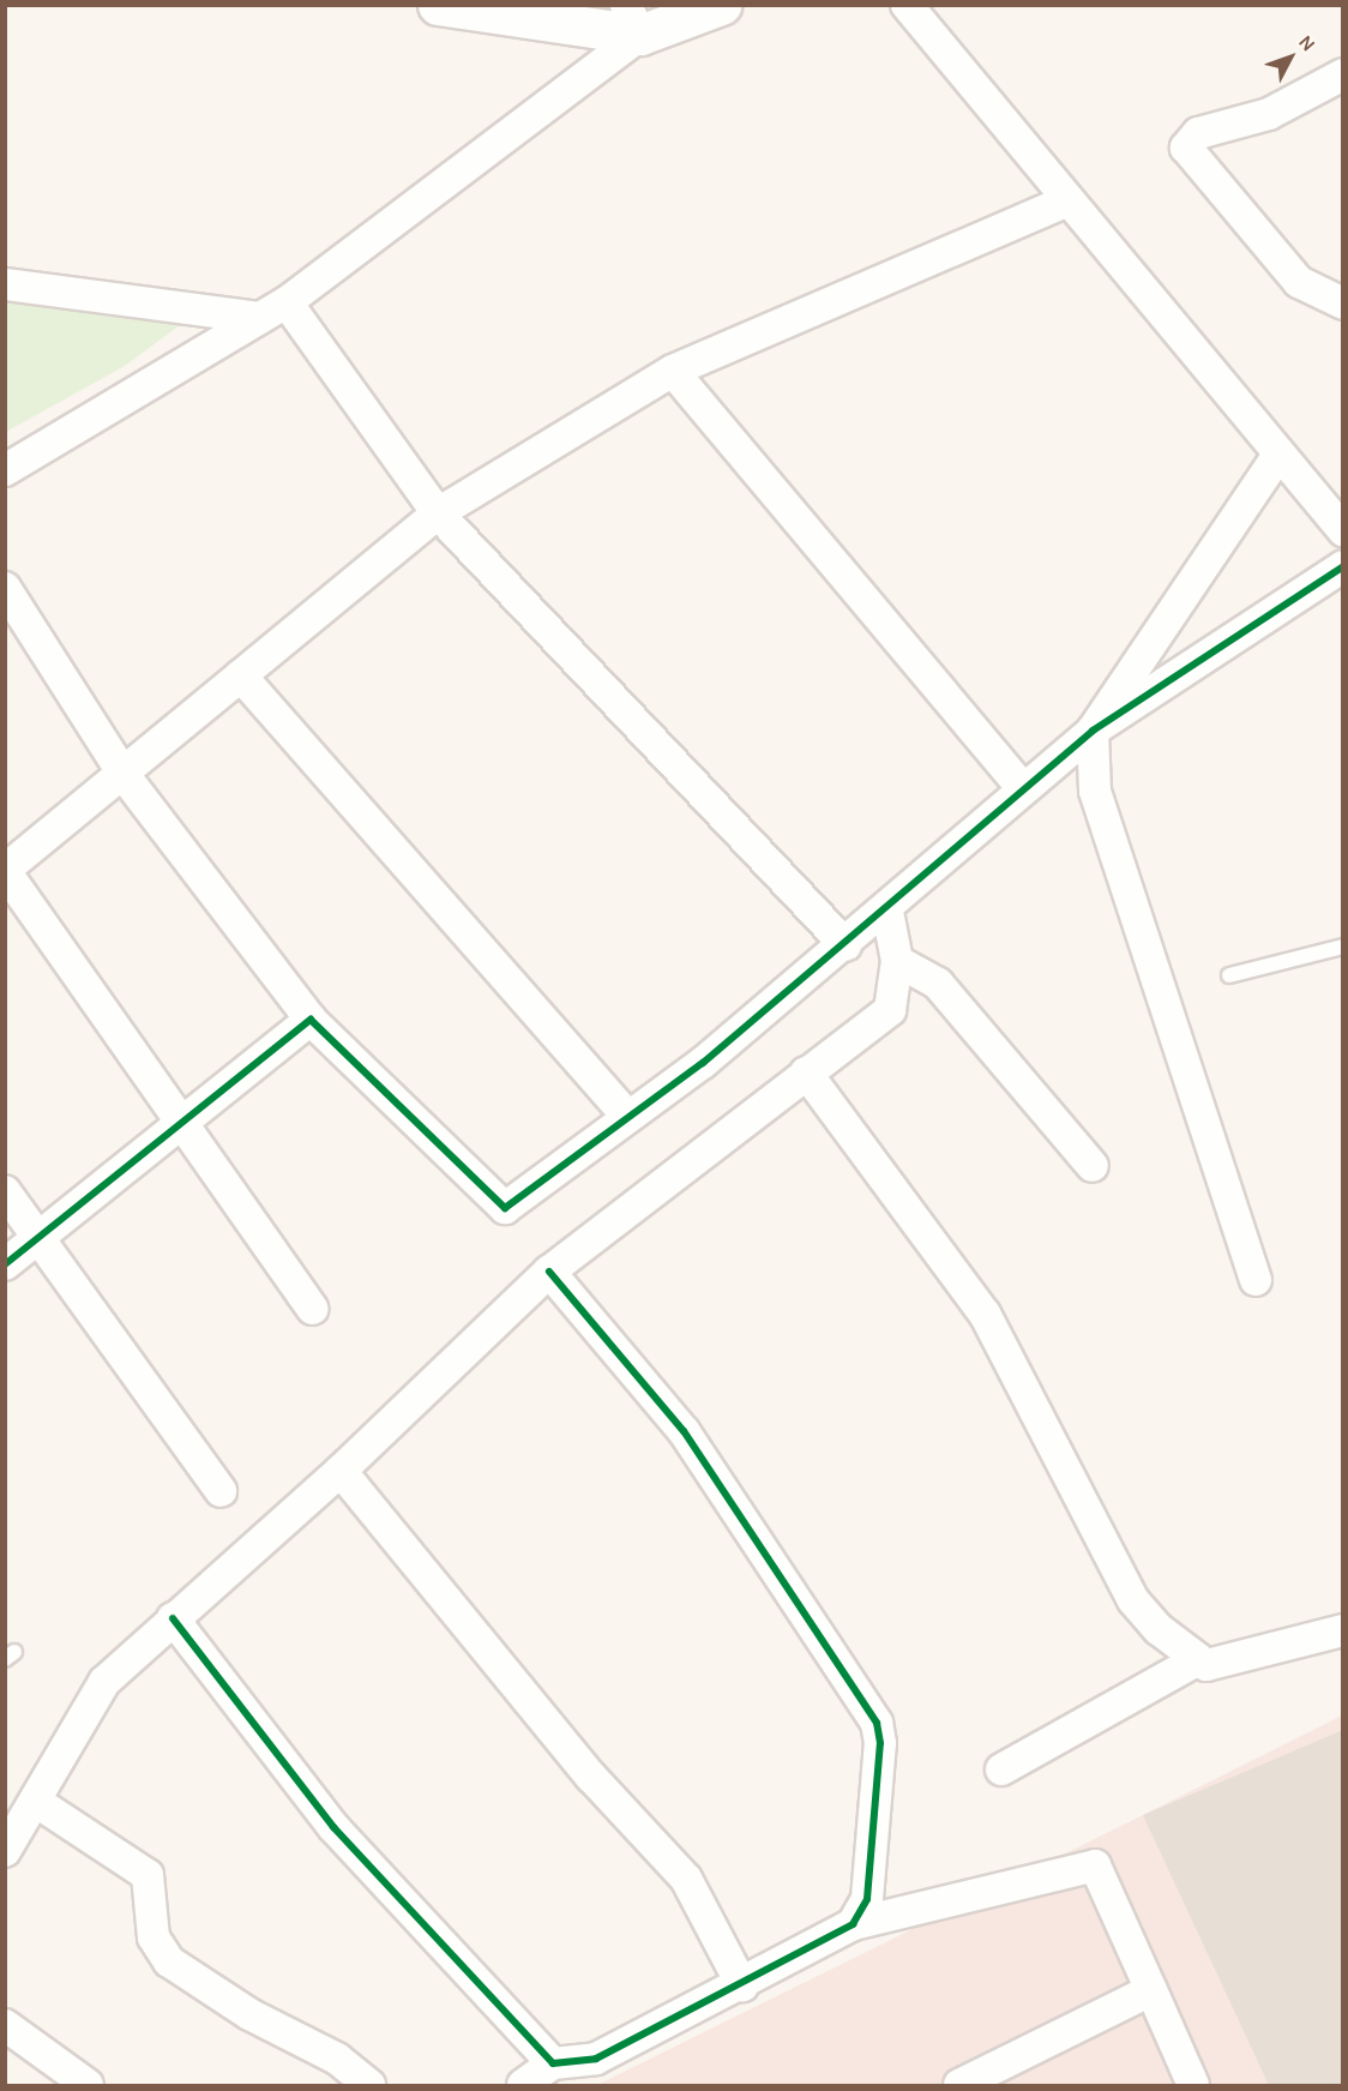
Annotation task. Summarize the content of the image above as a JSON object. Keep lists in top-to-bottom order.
{
  "north": "top right"
}
